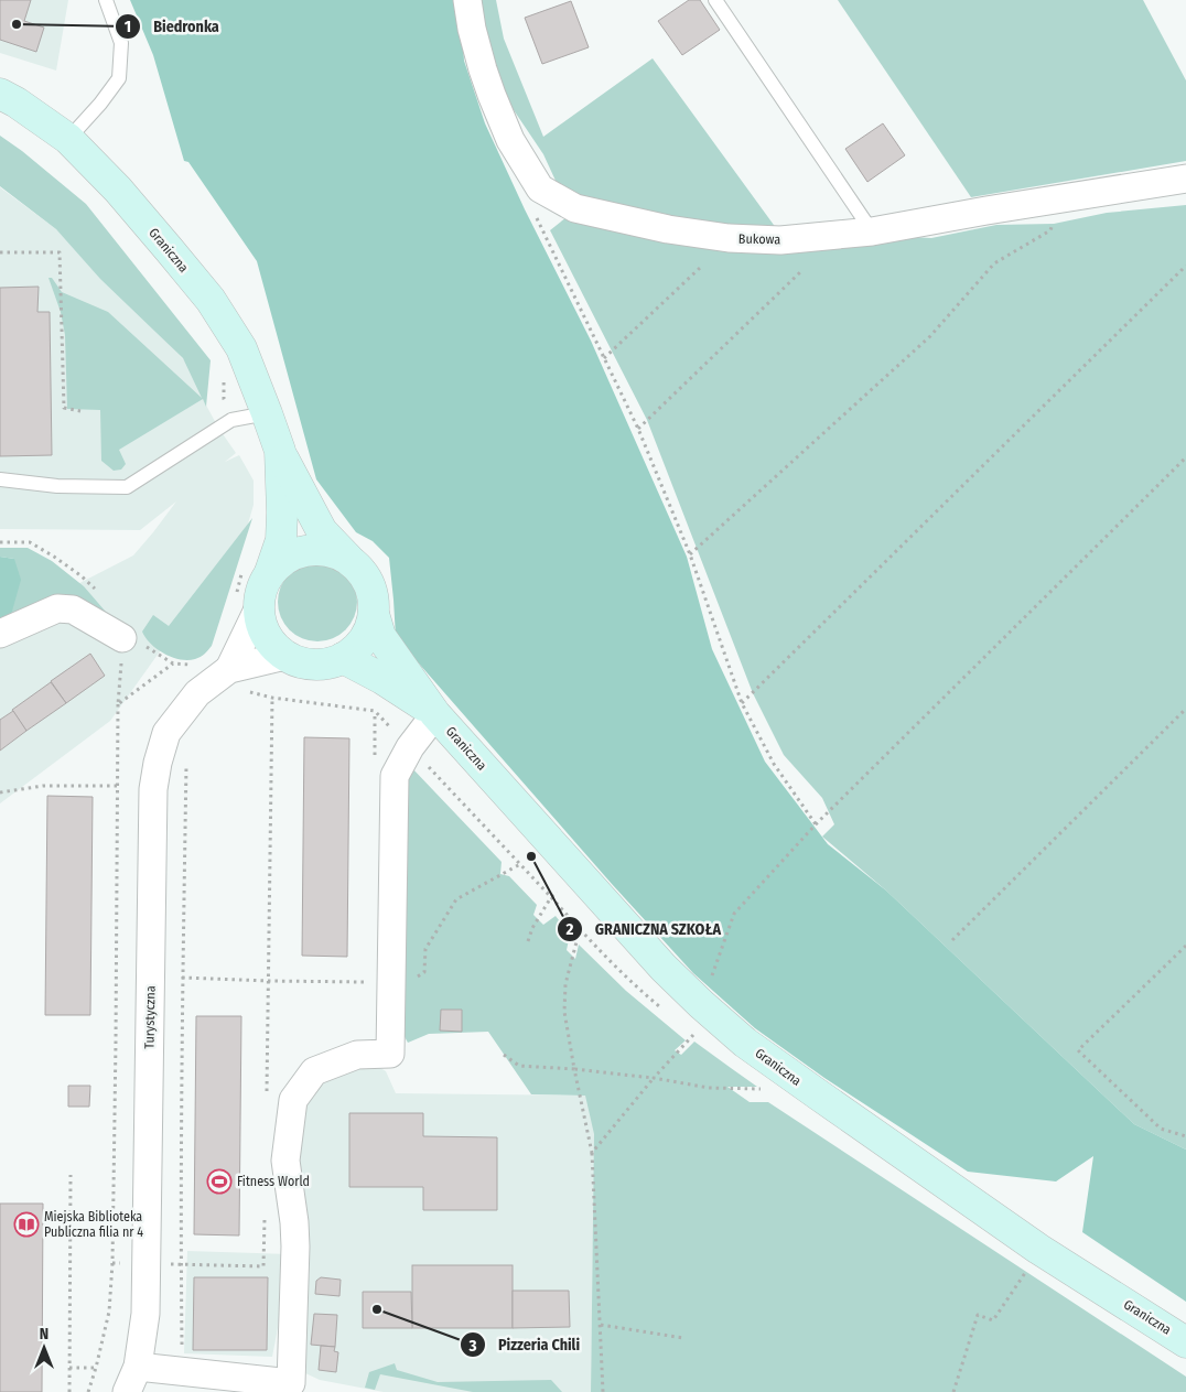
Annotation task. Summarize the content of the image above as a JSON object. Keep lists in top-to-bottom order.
{
  "streets": {
    "street": ["Bukowa", "Graniczna", "Turystyczna"]
  },
  "crossings": [
    ["Graniczna", "Turystyczna"]
  ],
  "places": {
    "other": ["Biedronka", "GRANICZNA SZKOŁA", "Pizzeria Chili"],
    "sports": ["Fitness World"],
    "library": ["Miejska Biblioteka Publiczna filia nr 4"]
  },
  "north": "top"
}
